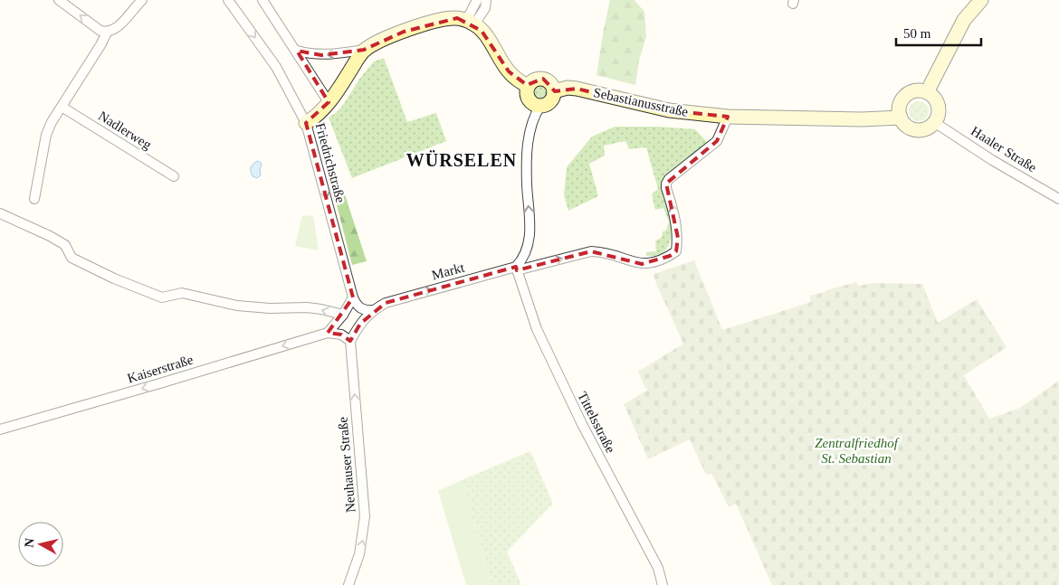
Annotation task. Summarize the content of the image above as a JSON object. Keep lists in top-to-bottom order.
{
  "streets": {
    "street": [
      "Sebastianusstraße",
      "Nadlerweg",
      "Haaler Straße",
      "Friedrichstraße",
      "Markt",
      "Kaiserstraße",
      "Tittelsstraße",
      "Neuhauser Straße"
    ]
  },
  "crossings": [
    ["Sebastianusstraße", "Haaler Straße"],
    ["Sebastianusstraße", "Markt"],
    ["Markt", "Tittelsstraße"],
    ["Markt", "Neuhauser Straße"]
  ],
  "one_way": ["Markt", "Kaiserstraße", "Neuhauser Straße"],
  "districts": ["WÜRSELEN"],
  "parks": ["Zentralfriedhof St. Sebastian"],
  "scale_bar": "50 m",
  "north": "left"
}
